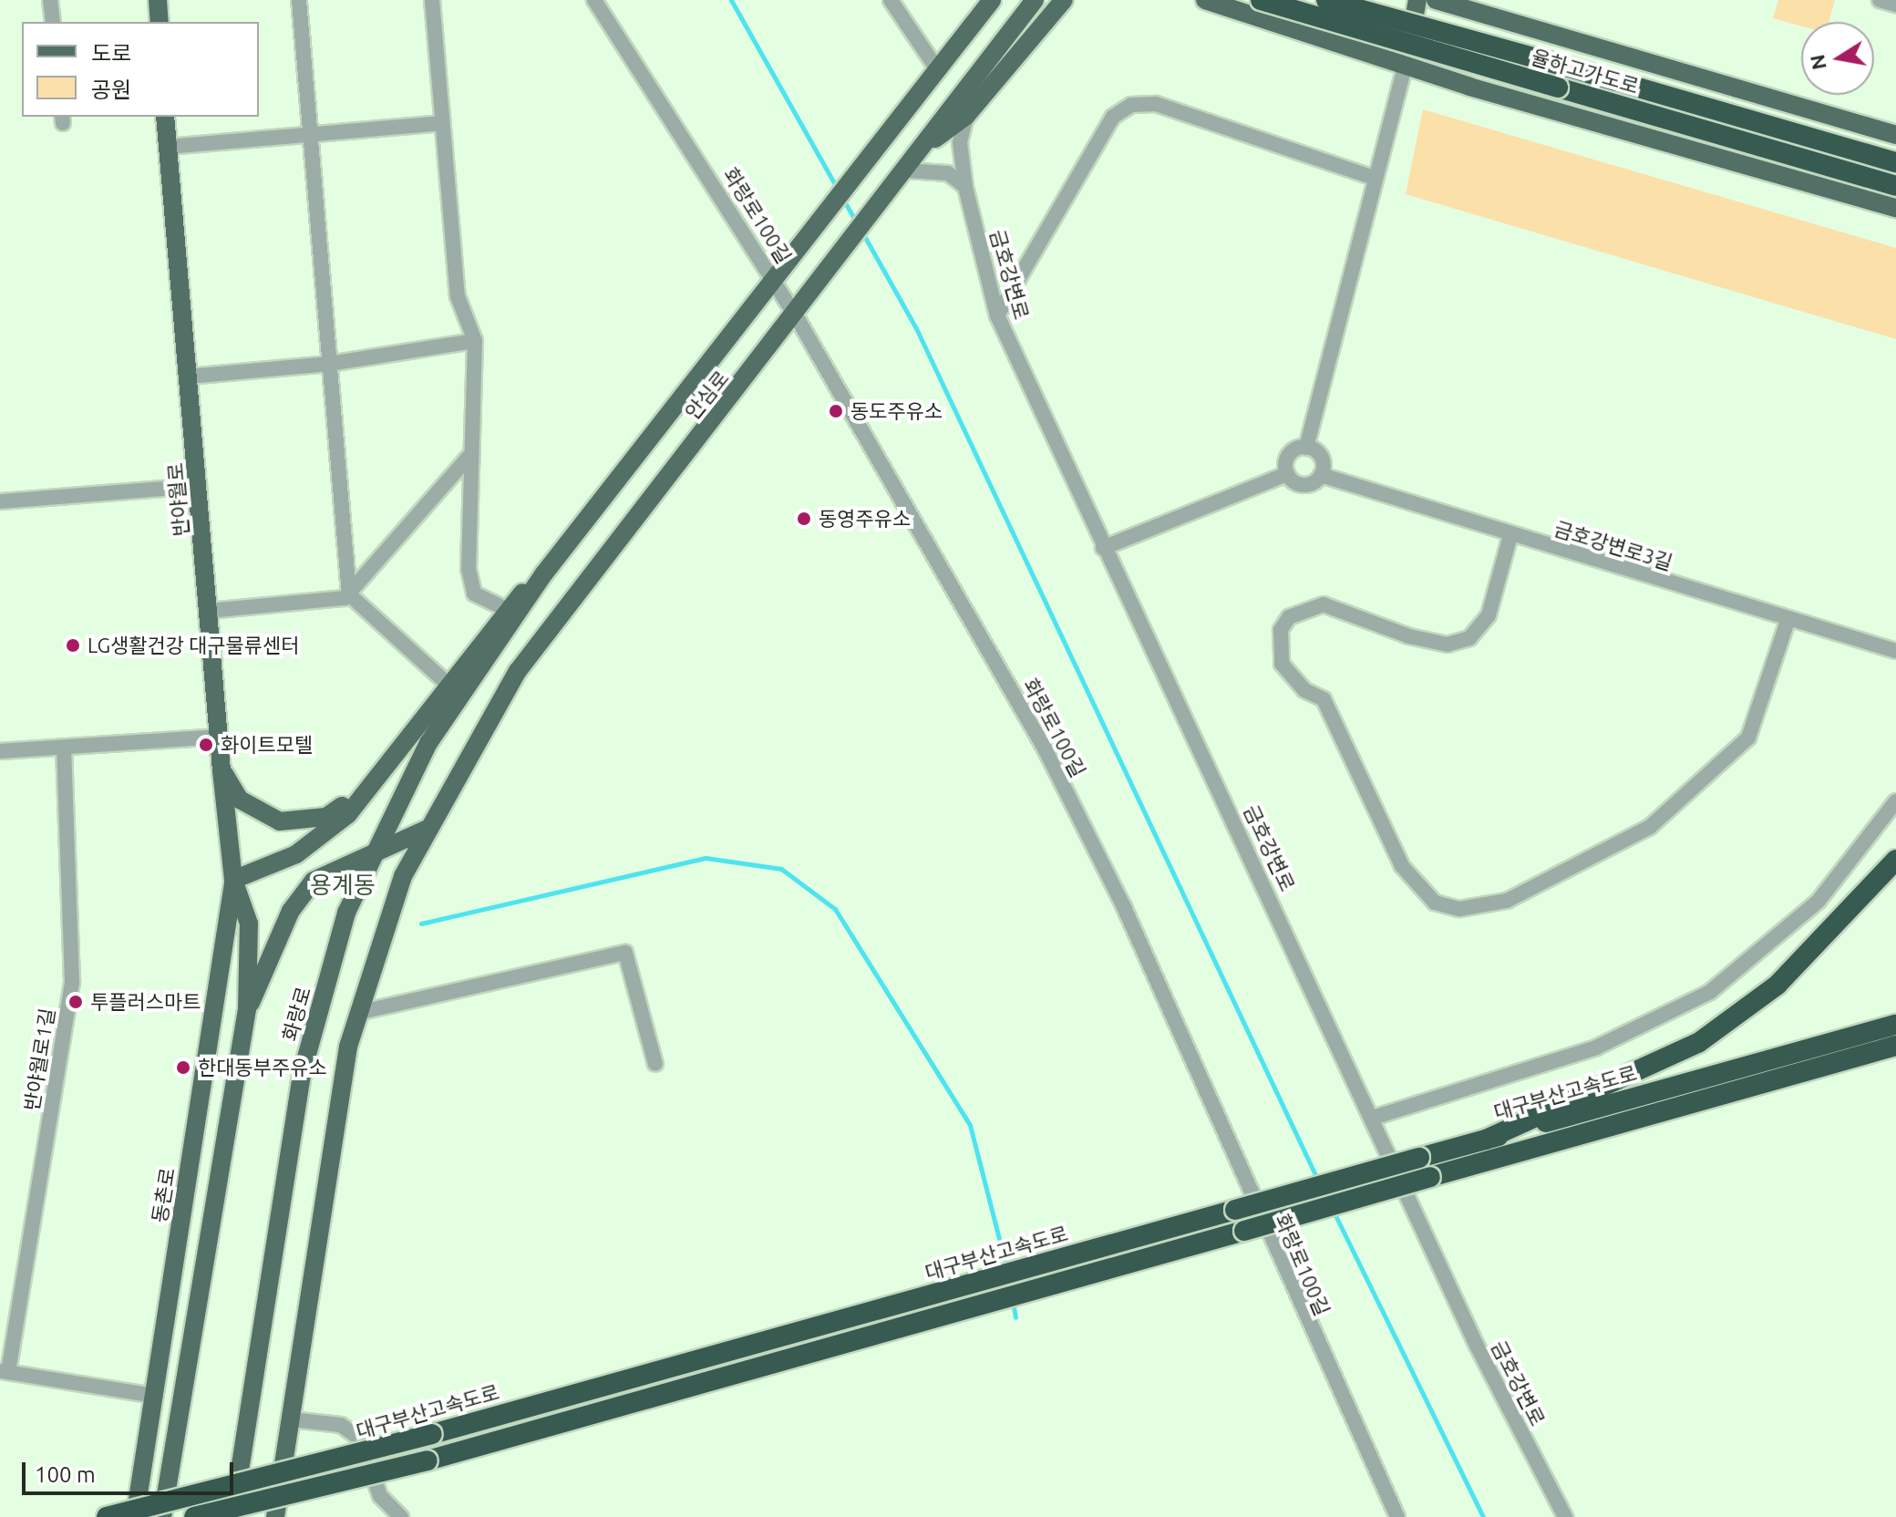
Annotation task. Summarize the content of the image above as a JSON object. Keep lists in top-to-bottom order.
{
  "streets": {
    "highway": ["율하고가도로", "대구부산고속도로"],
    "main road": [
      "안심로",
      "반야월로",
      "화랑로",
      "동촌로"
    ],
    "street": [
      "화랑로100길",
      "금호강변로",
      "금호강변로3길",
      "반야월로1길"
    ]
  },
  "crossings": [
    ["화랑로100길", "안심로"],
    ["안심로", "화랑로"],
    ["반야월로", "동촌로"],
    ["반야월로1길", "동촌로"]
  ],
  "districts": ["용계동"],
  "places": [
    "동도주유소",
    "동영주유소",
    "LG생활건강 대구물류센터",
    "화이트모텔",
    "투플러스마트",
    "한대동부주유소"
  ],
  "legend": ["도로", "공원"],
  "scale_bar": "100 m",
  "north": "left"
}
